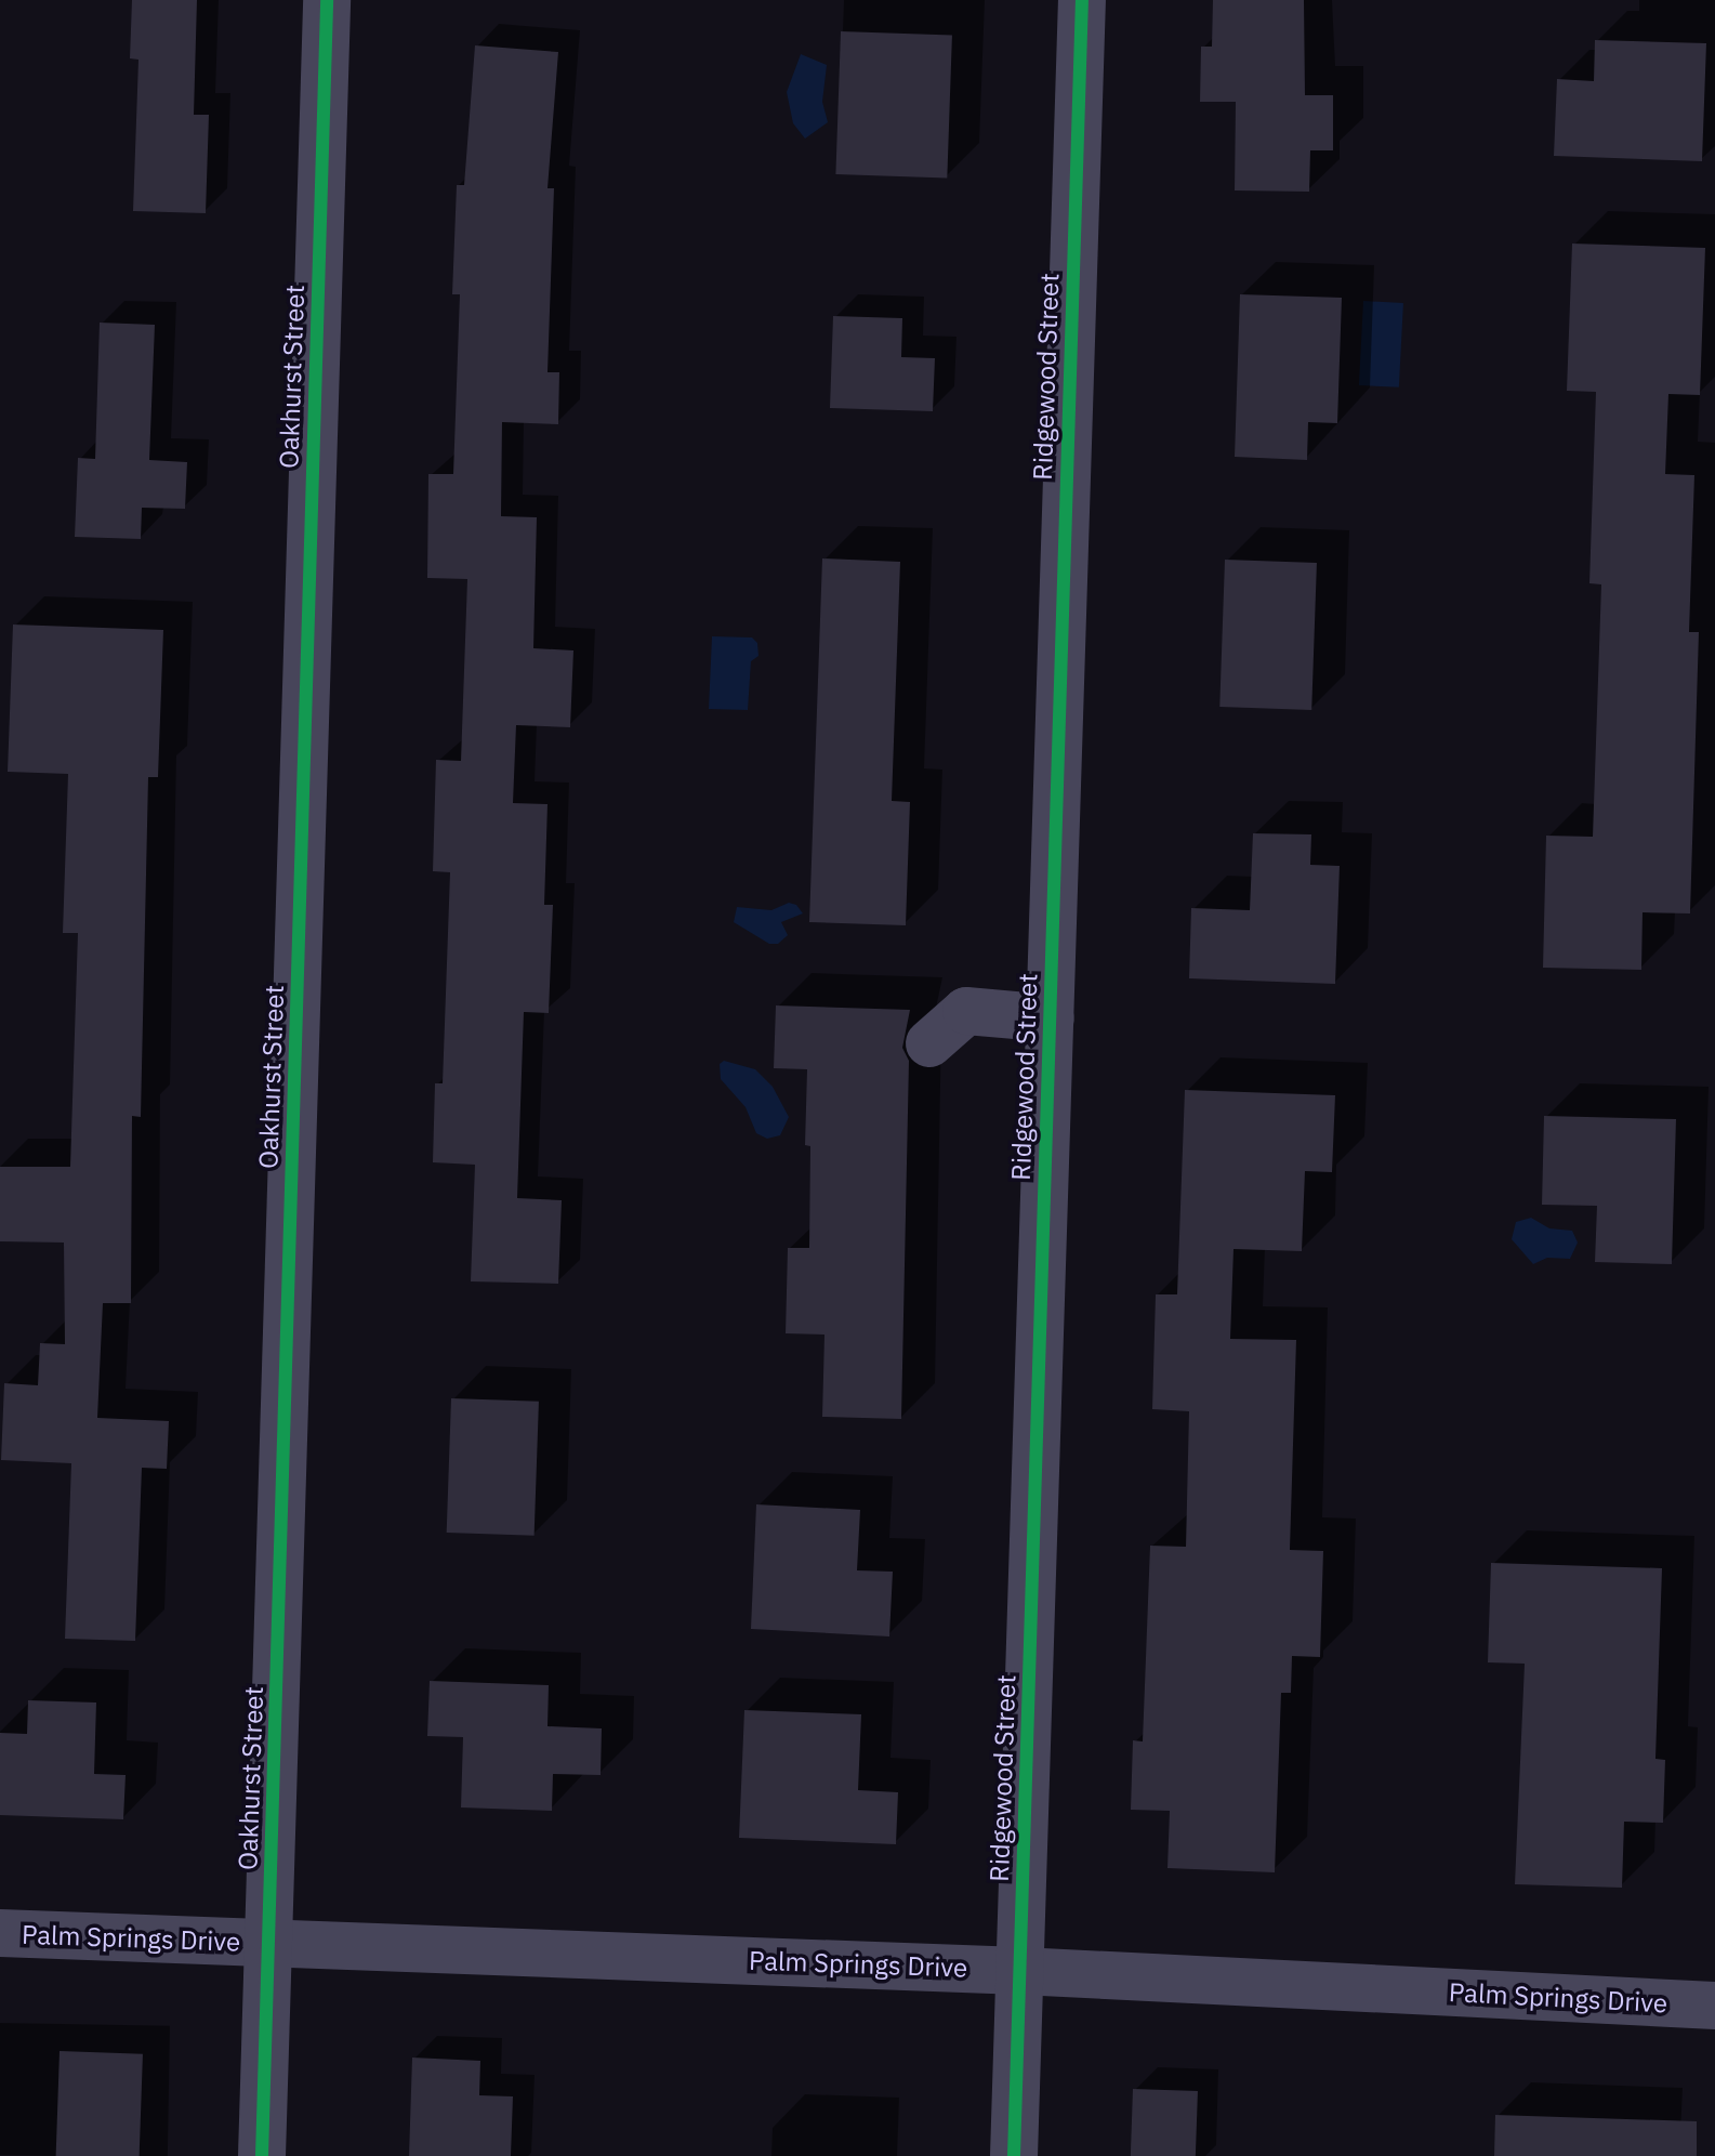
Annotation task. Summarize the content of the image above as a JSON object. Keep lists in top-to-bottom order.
{
  "streets": {
    "street": ["Oakhurst Street", "Ridgewood Street", "Palm Springs Drive"]
  },
  "crossings": [
    ["Oakhurst Street", "Palm Springs Drive"],
    ["Ridgewood Street", "Palm Springs Drive"]
  ]
}
